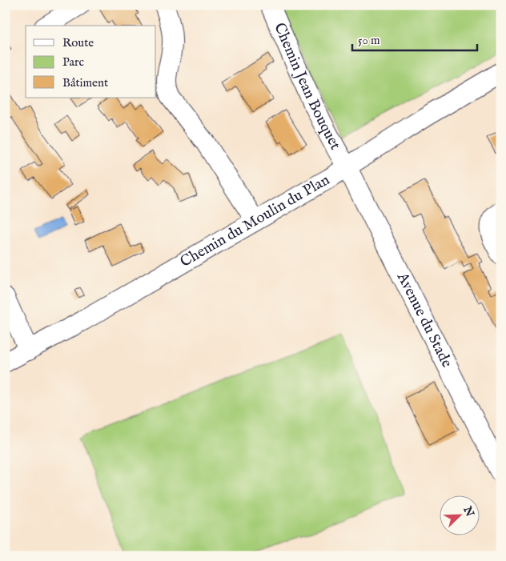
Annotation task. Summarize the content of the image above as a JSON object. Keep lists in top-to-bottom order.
{
  "streets": {
    "street": ["Chemin Jean Bouquet", "Chemin du Moulin du Plan", "Avenue du Stade"]
  },
  "crossings": [
    ["Chemin Jean Bouquet", "Chemin du Moulin du Plan"],
    ["Chemin Jean Bouquet", "Avenue du Stade"],
    ["Chemin du Moulin du Plan", "Avenue du Stade"]
  ],
  "legend": ["Route", "Parc", "Bâtiment"],
  "scale_bar": "50 m",
  "north": "top right"
}
